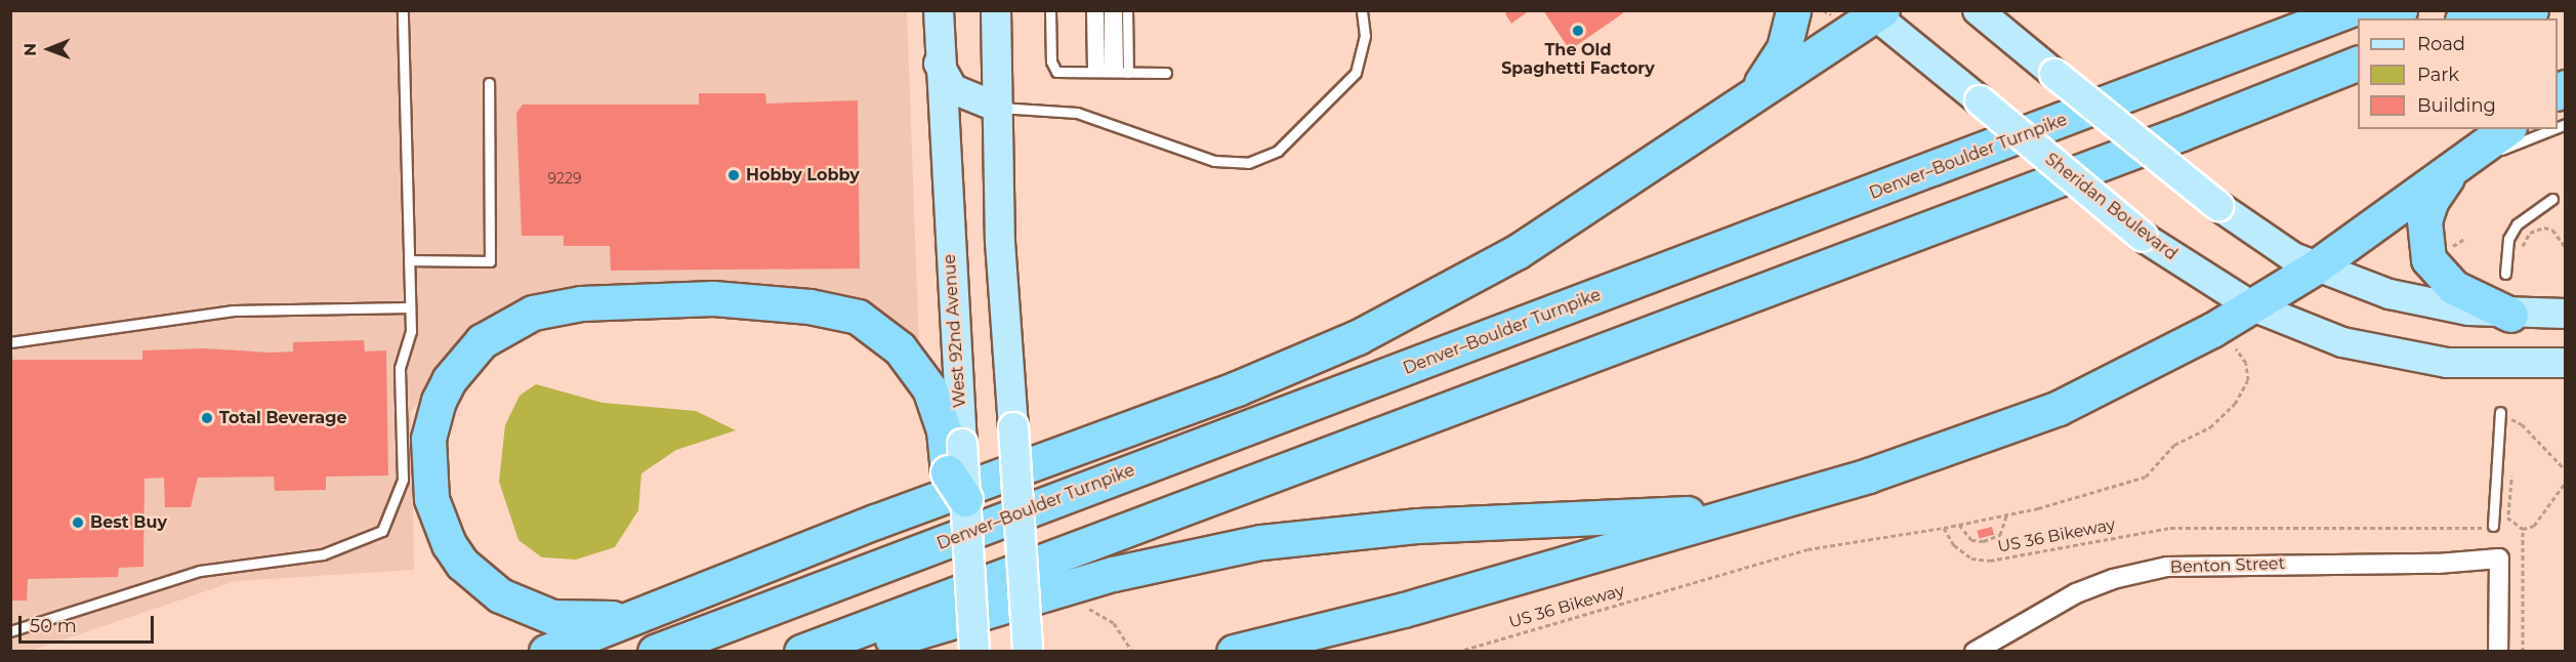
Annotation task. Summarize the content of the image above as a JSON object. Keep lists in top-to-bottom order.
{
  "streets": {
    "highway": ["Denver–Boulder Turnpike"],
    "main road": ["Sheridan Boulevard", "West 92nd Avenue"],
    "street": ["Benton Street"],
    "path": ["US 36 Bikeway"]
  },
  "places": [
    "The Old Spaghetti Factory",
    "Hobby Lobby",
    "Total Beverage",
    "Best Buy"
  ],
  "house_numbers": ["9229"],
  "legend": ["Road", "Park", "Building"],
  "scale_bar": "50 m",
  "north": "left"
}
